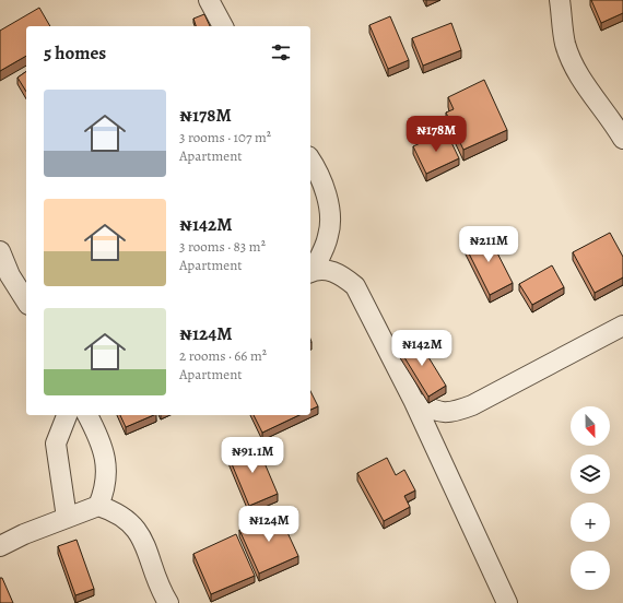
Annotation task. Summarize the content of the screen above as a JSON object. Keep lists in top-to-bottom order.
{
  "north": "bottom",
  "page": {
    "heading": "5 homes",
    "list": [
      {
        "name": "₦178M",
        "note": "3 rooms · 107 m² · Apartment"
      },
      {
        "name": "₦142M",
        "note": "3 rooms · 83 m² · Apartment"
      },
      {
        "name": "₦124M",
        "note": "2 rooms · 66 m² · Apartment"
      }
    ],
    "price": [
      "₦178M",
      "₦211M",
      "₦142M",
      "₦91.1M",
      "₦124M"
    ],
    "map_buttons": ["+", "−"]
  }
}
